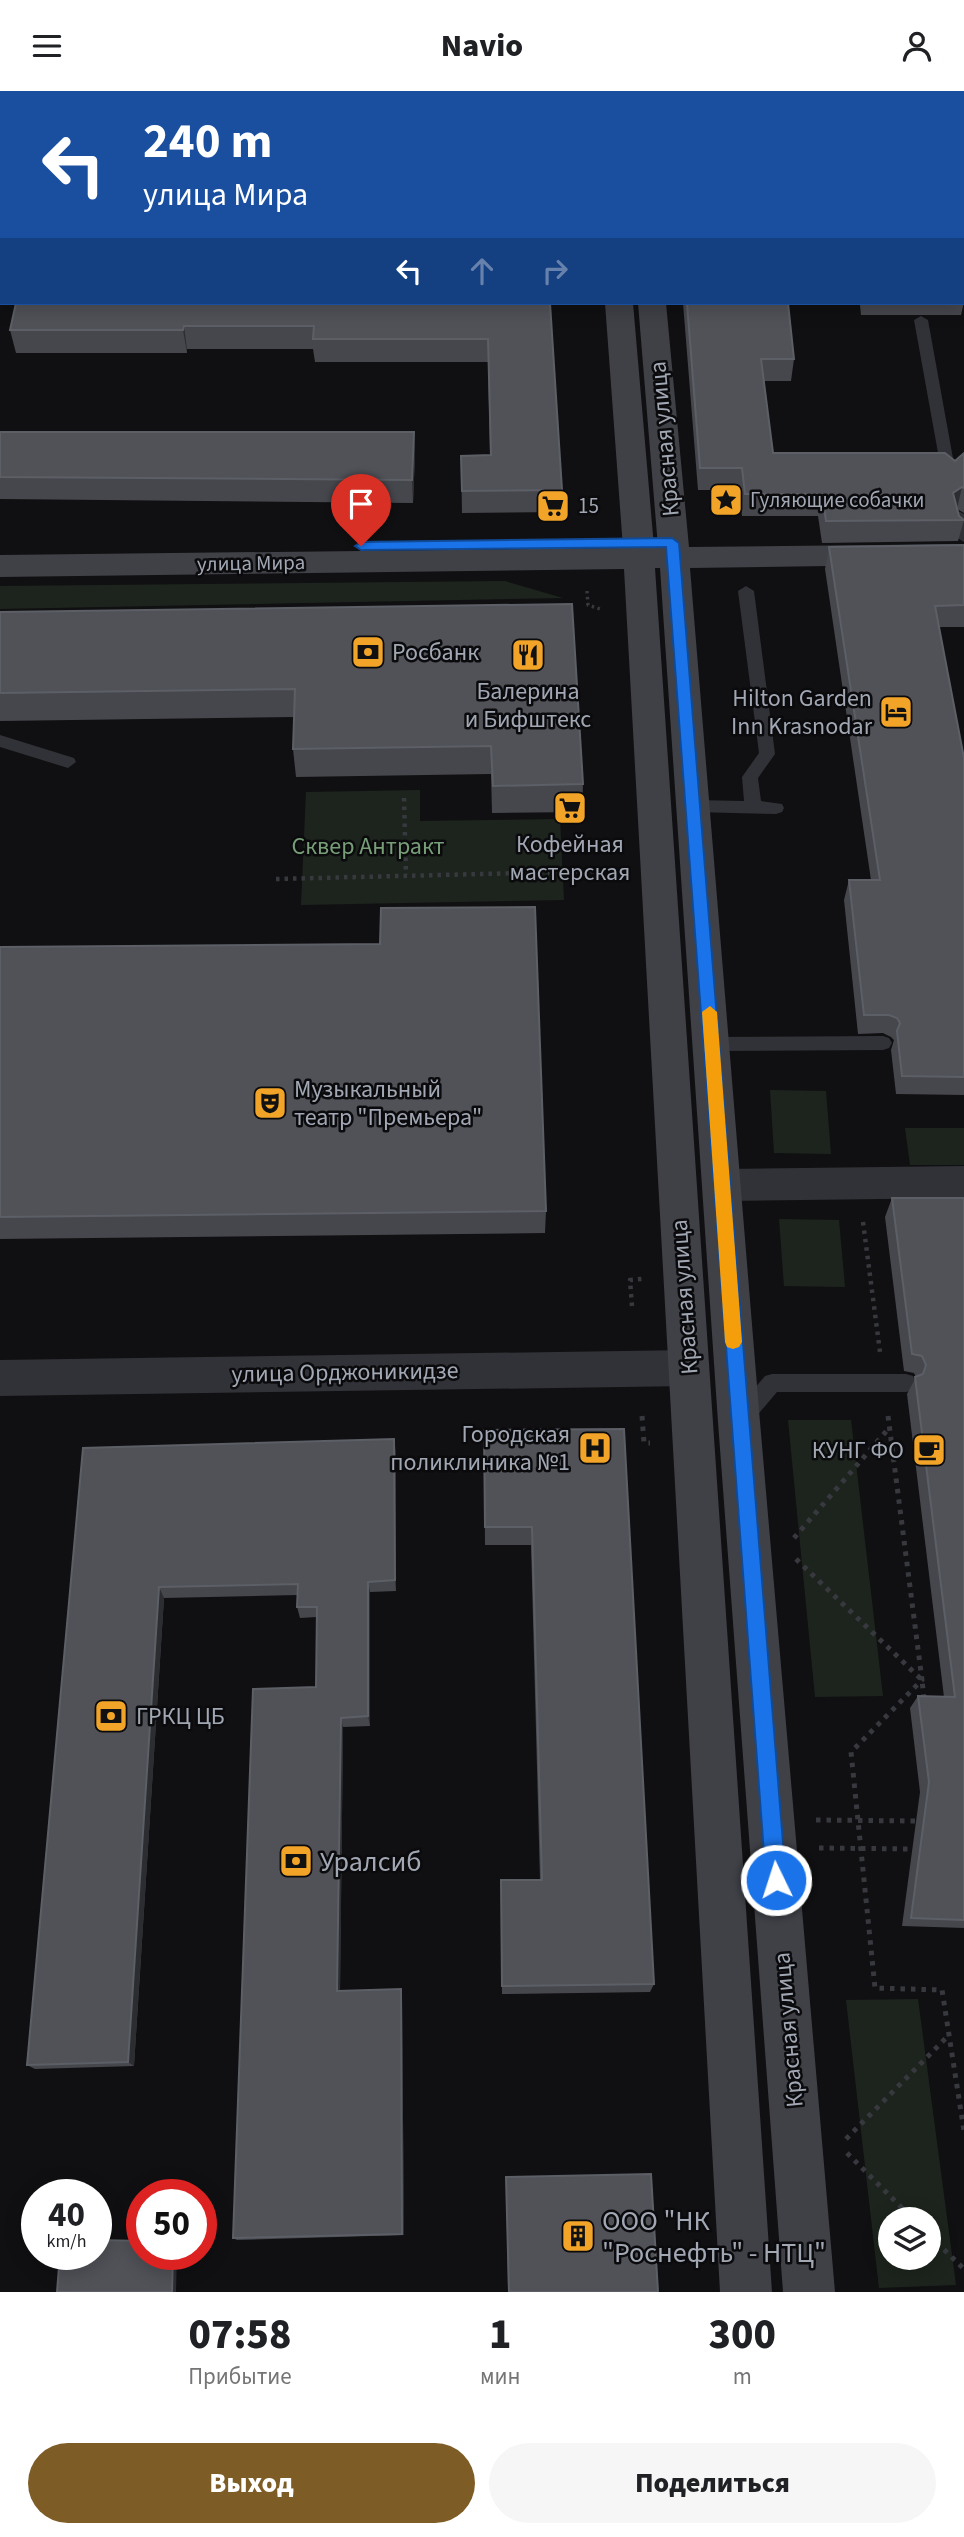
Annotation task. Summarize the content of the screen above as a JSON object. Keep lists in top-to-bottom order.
{
  "streets": {
    "main road": ["Красная улица", "улица Мира"],
    "street": ["улица Орджоникидзе"]
  },
  "crossings": [
    ["Красная улица", "улица Мира"],
    ["Красная улица", "улица Орджоникидзе"]
  ],
  "parks": ["Сквер Антракт"],
  "places": {
    "place": ["Гуляющие собачки"],
    "supermarket": ["15", "Кофейная мастерская"],
    "bank": ["Росбанк", "ГРКЦ ЦБ", "Уралсиб"],
    "restaurant": ["Балерина и Бифштекс"],
    "hotel": ["Hilton Garden Inn Krasnodar"],
    "theatre": ["Музыкальный театр \"Премьера\""],
    "hospital": ["Городская поликлиника №1"],
    "cafe": ["КУНГ ФО"],
    "building": ["ООО \"НК \"Роснефть\" - НТЦ\""]
  },
  "page": {
    "header": "Navio",
    "turn": ["240 m", "улица Мира"],
    "speed": "40 km/h",
    "limit": "50",
    "eta": [
      "07:58",
      "Прибытие",
      "1",
      "мин",
      "300",
      "m"
    ],
    "buttons": ["Выход", "Поделиться"]
  }
}
